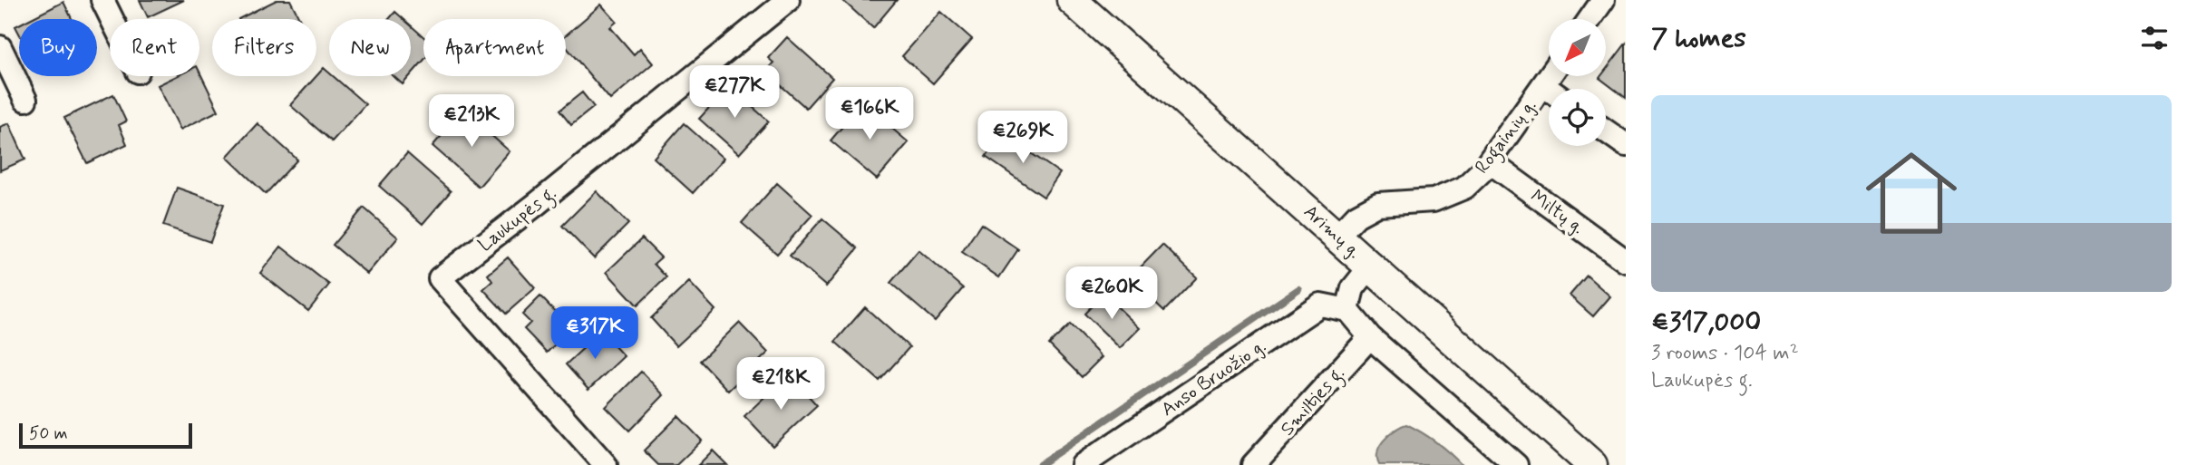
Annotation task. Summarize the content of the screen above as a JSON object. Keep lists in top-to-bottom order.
{
  "streets": {
    "main road": ["Arimų g."],
    "street": [
      "Rogainių g.",
      "Miltų g.",
      "Laukupės g.",
      "Anso Bruožio g.",
      "Smilties g."
    ]
  },
  "crossings": [
    ["Rogainių g.", "Miltų g."],
    ["Rogainių g.", "Arimų g."]
  ],
  "scale_bar": "50 m",
  "north": "bottom left",
  "page": {
    "heading": "7 homes",
    "chip": [
      "Buy",
      "Rent",
      "Filters",
      "New",
      "Apartment"
    ],
    "price": [
      "€277K",
      "€166K",
      "€213K",
      "€269K",
      "€260K",
      "€317K",
      "€218K"
    ],
    "list": [
      {
        "name": "€317,000",
        "note": "3 rooms · 104 m² · Laukupės g."
      }
    ],
    "scale": "50 m"
  }
}
